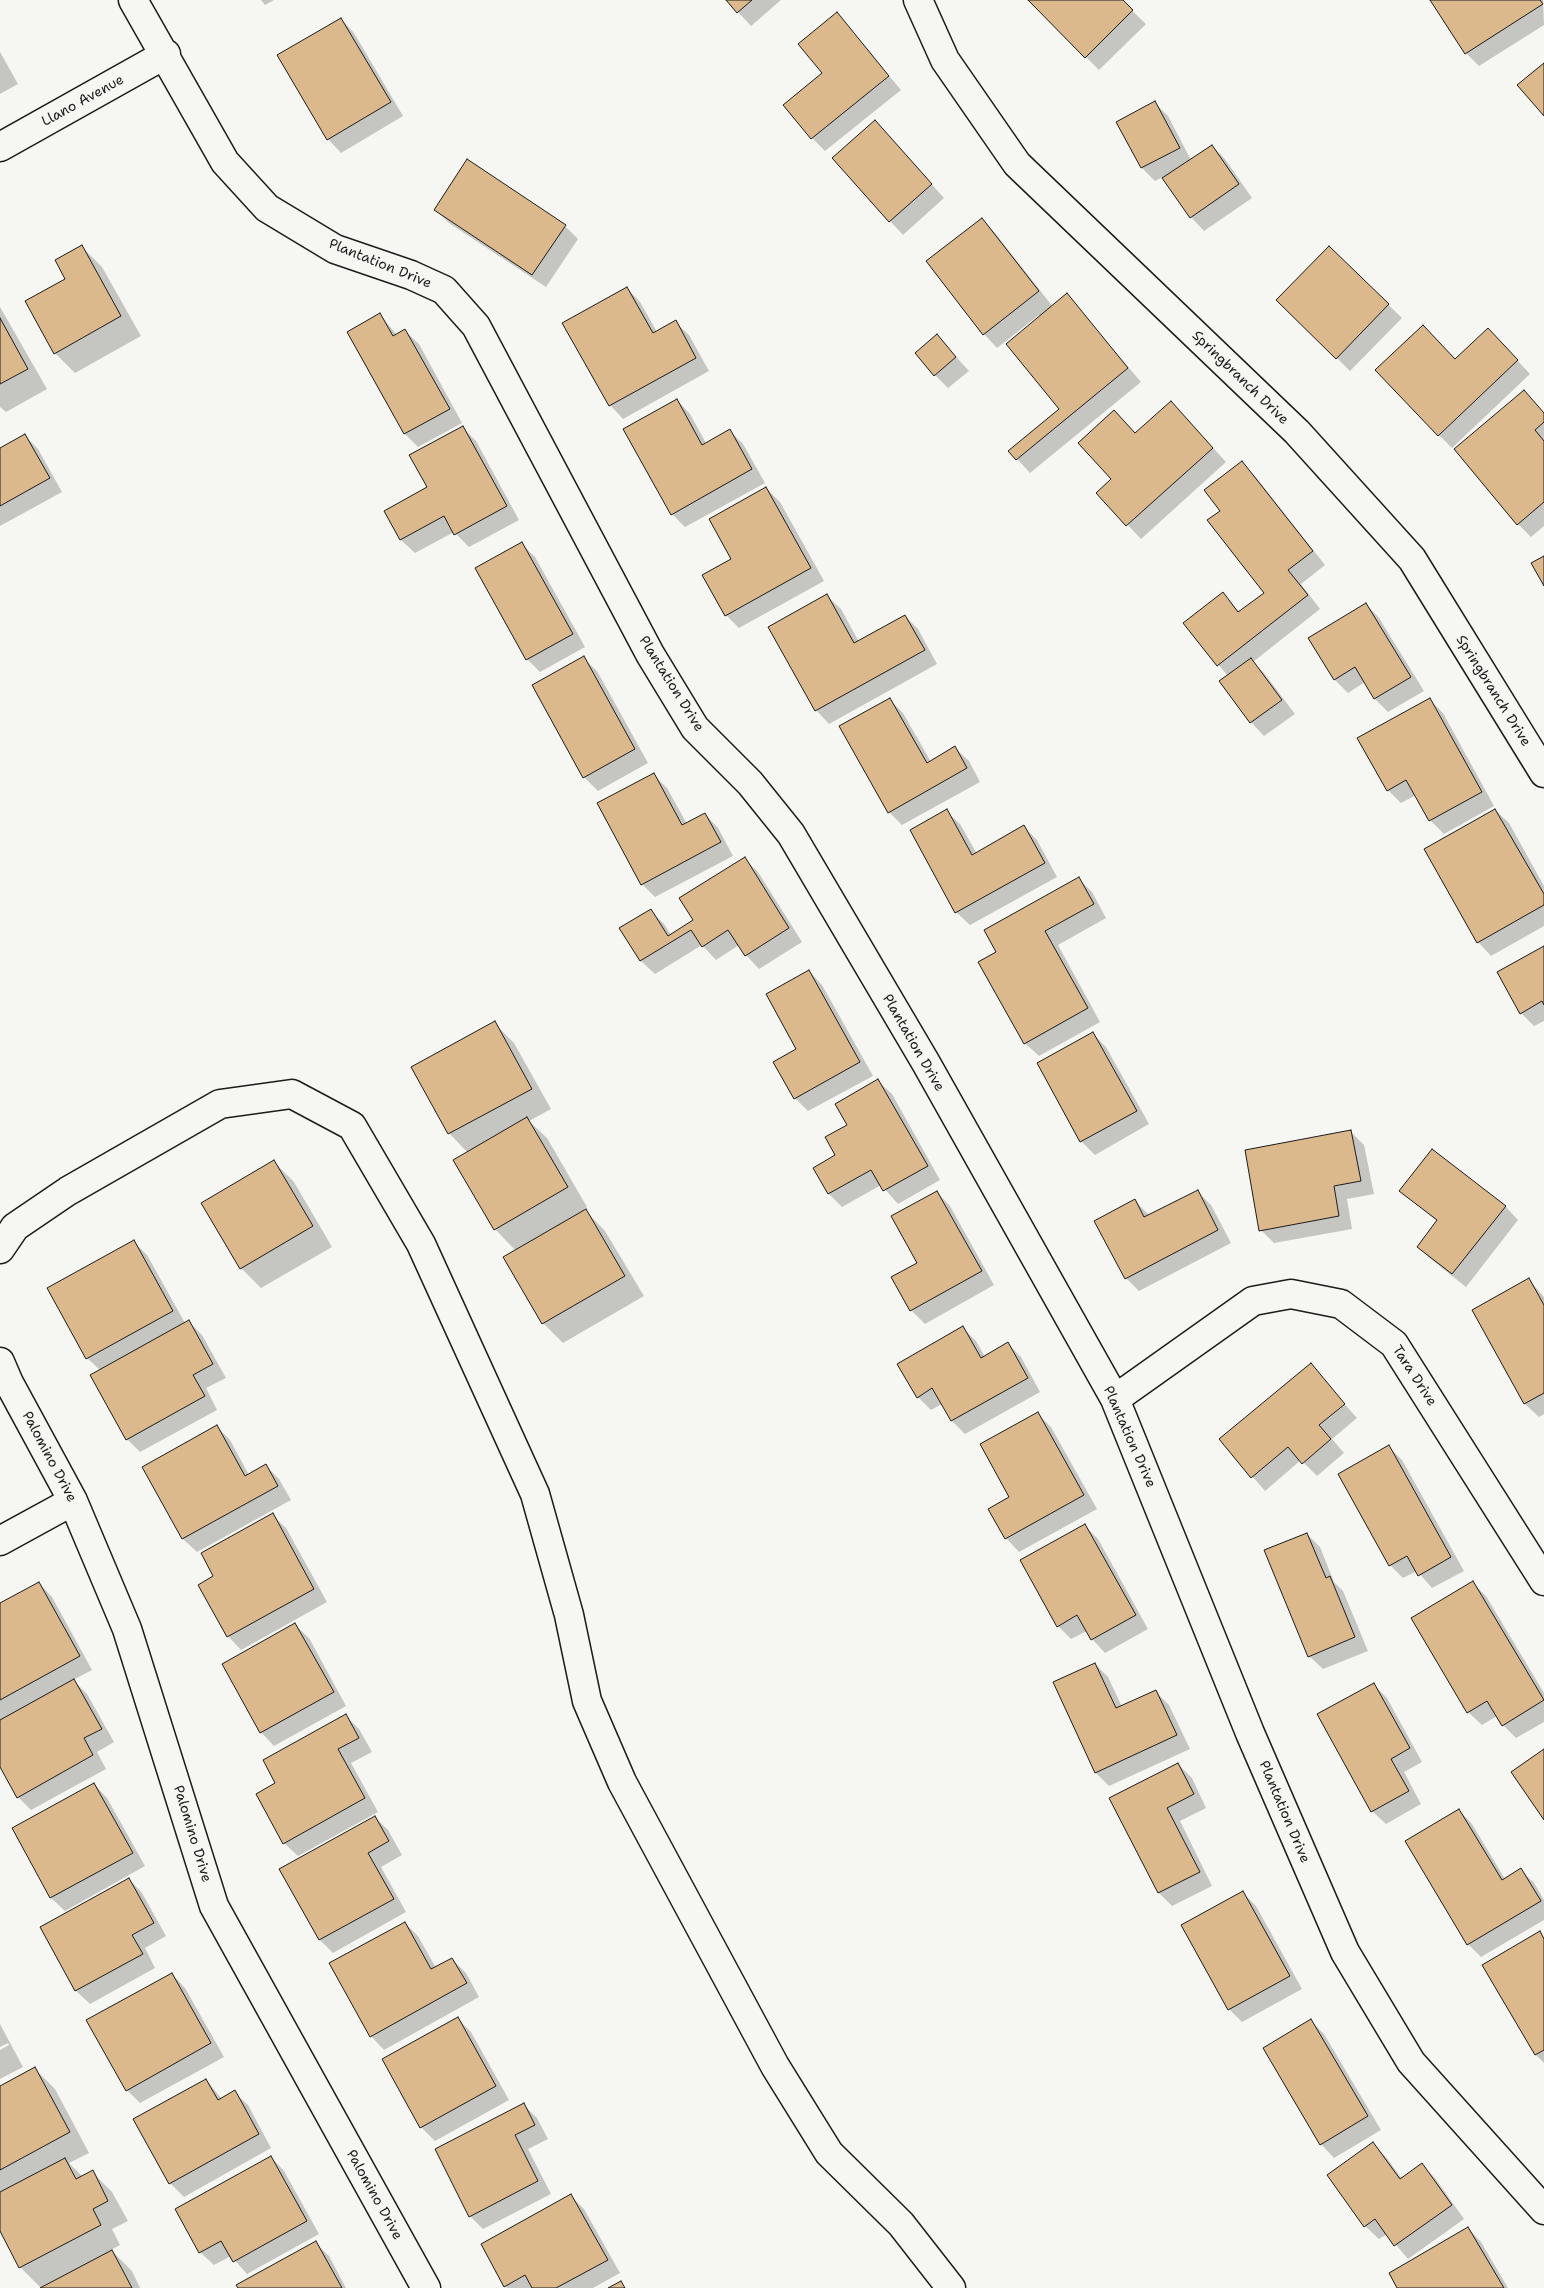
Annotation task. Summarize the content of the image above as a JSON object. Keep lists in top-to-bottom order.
{
  "streets": {
    "street": [
      "Llano Avenue",
      "Plantation Drive",
      "Springbranch Drive",
      "Tara Drive",
      "Palomino Drive"
    ]
  },
  "crossings": [
    ["Llano Avenue", "Plantation Drive"],
    ["Plantation Drive", "Tara Drive"]
  ]
}
